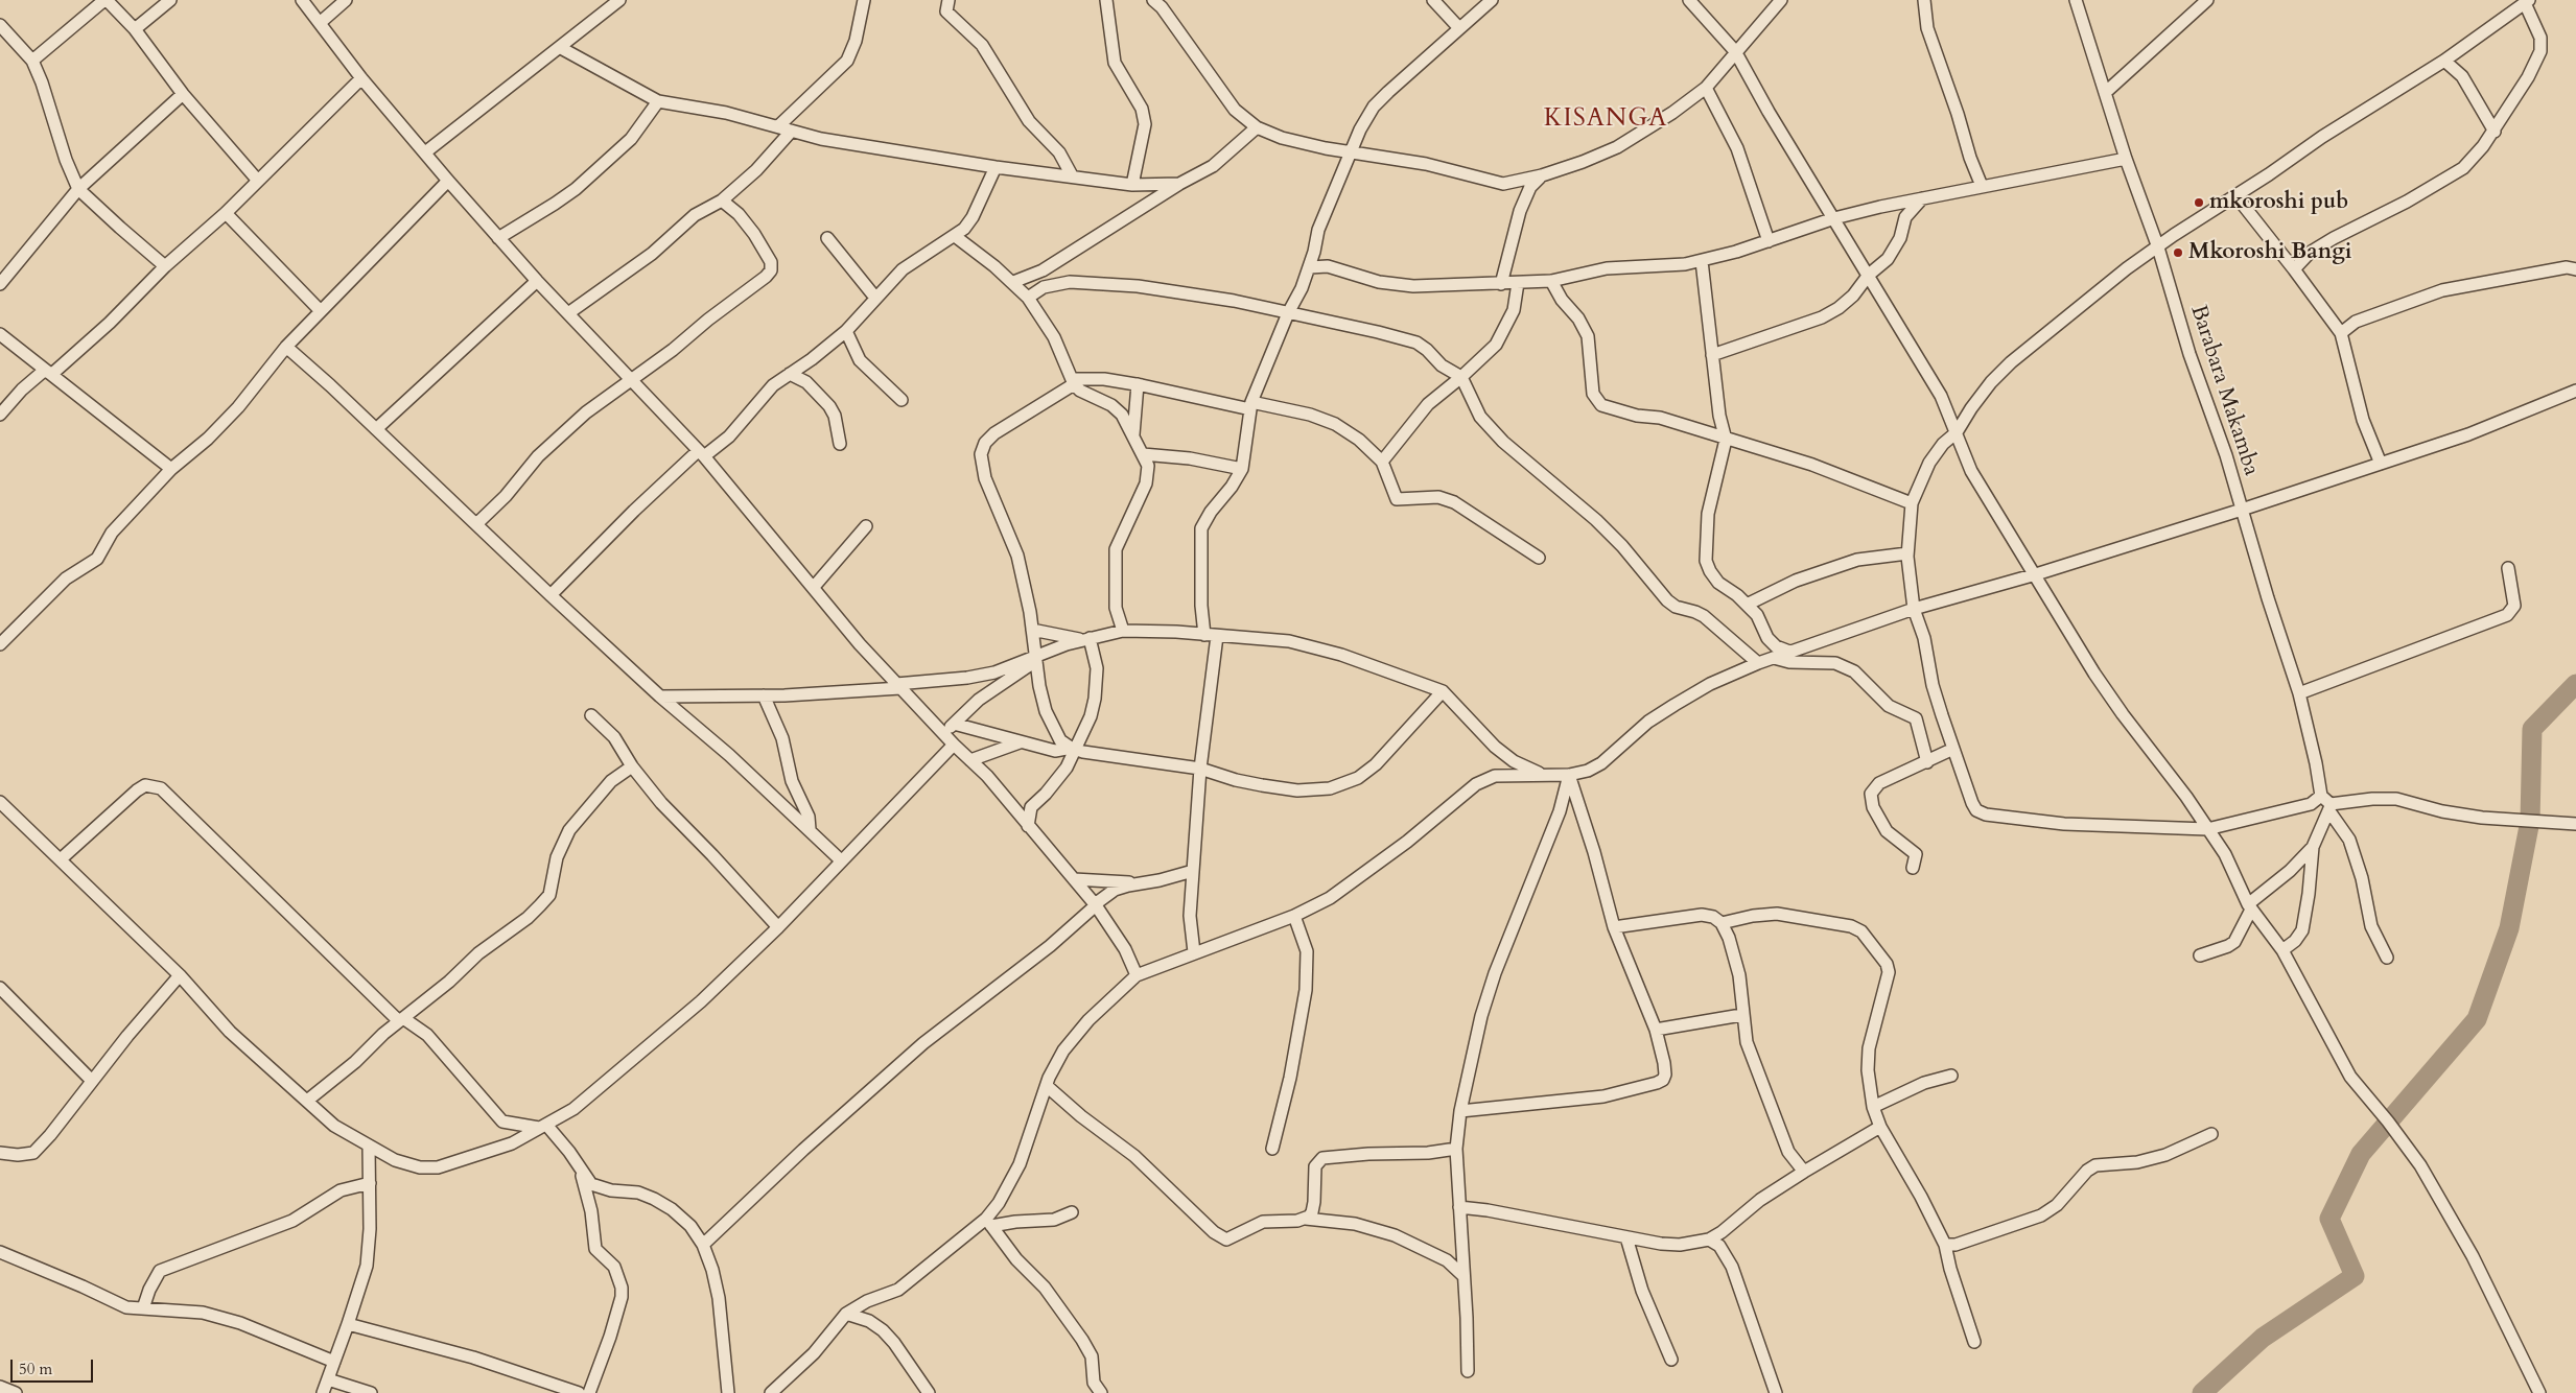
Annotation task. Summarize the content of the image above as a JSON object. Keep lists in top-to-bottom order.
{
  "streets": {
    "street": ["Barabara Makamba"]
  },
  "districts": ["KISANGA"],
  "places": ["mkoroshi pub", "Mkoroshi Bangi"],
  "scale_bar": "50 m"
}
